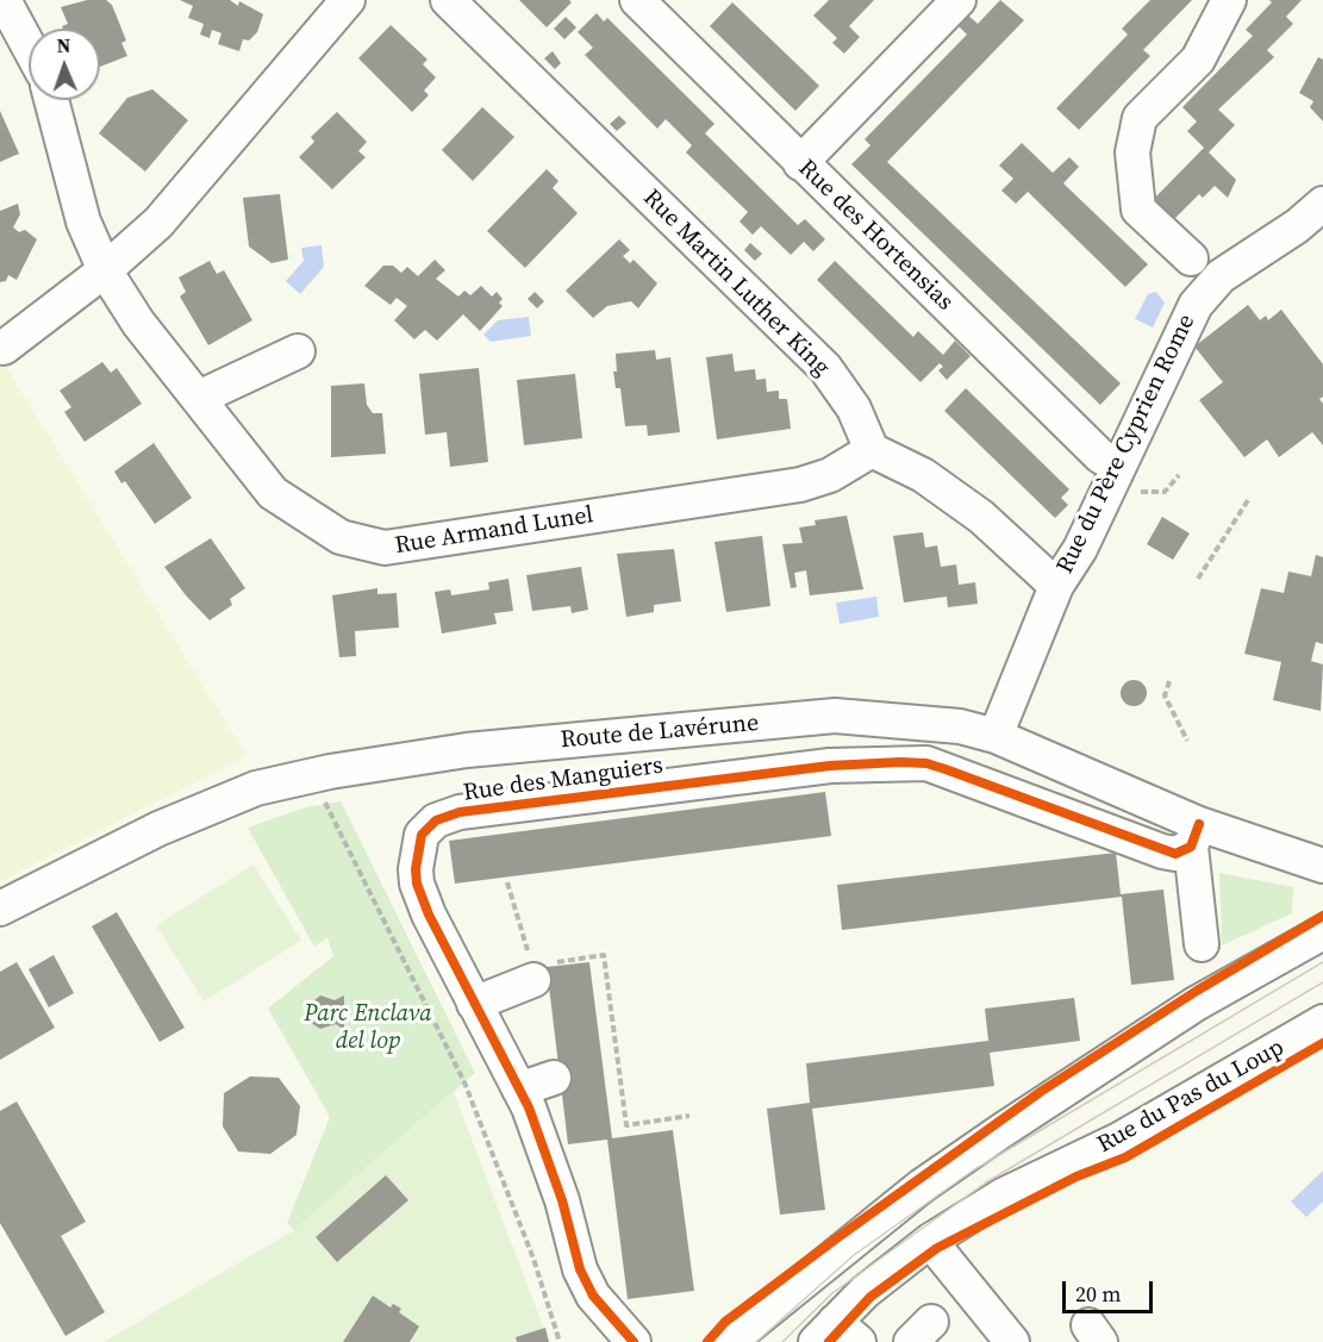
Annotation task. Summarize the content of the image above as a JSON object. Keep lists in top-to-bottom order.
{
  "streets": {
    "street": [
      "Rue des Hortensias",
      "Rue Martin Luther King",
      "Rue du Père Cyprien Rome",
      "Rue Armand Lunel",
      "Route de Lavérune",
      "Rue des Manguiers",
      "Rue du Pas du Loup"
    ]
  },
  "crossings": [
    ["Rue des Hortensias", "Rue du Père Cyprien Rome"],
    ["Rue Martin Luther King", "Rue Armand Lunel"],
    ["Rue du Père Cyprien Rome", "Route de Lavérune"],
    ["Route de Lavérune", "Rue des Manguiers"]
  ],
  "parks": ["Parc Enclava del lop"],
  "scale_bar": "20 m",
  "north": "top"
}
